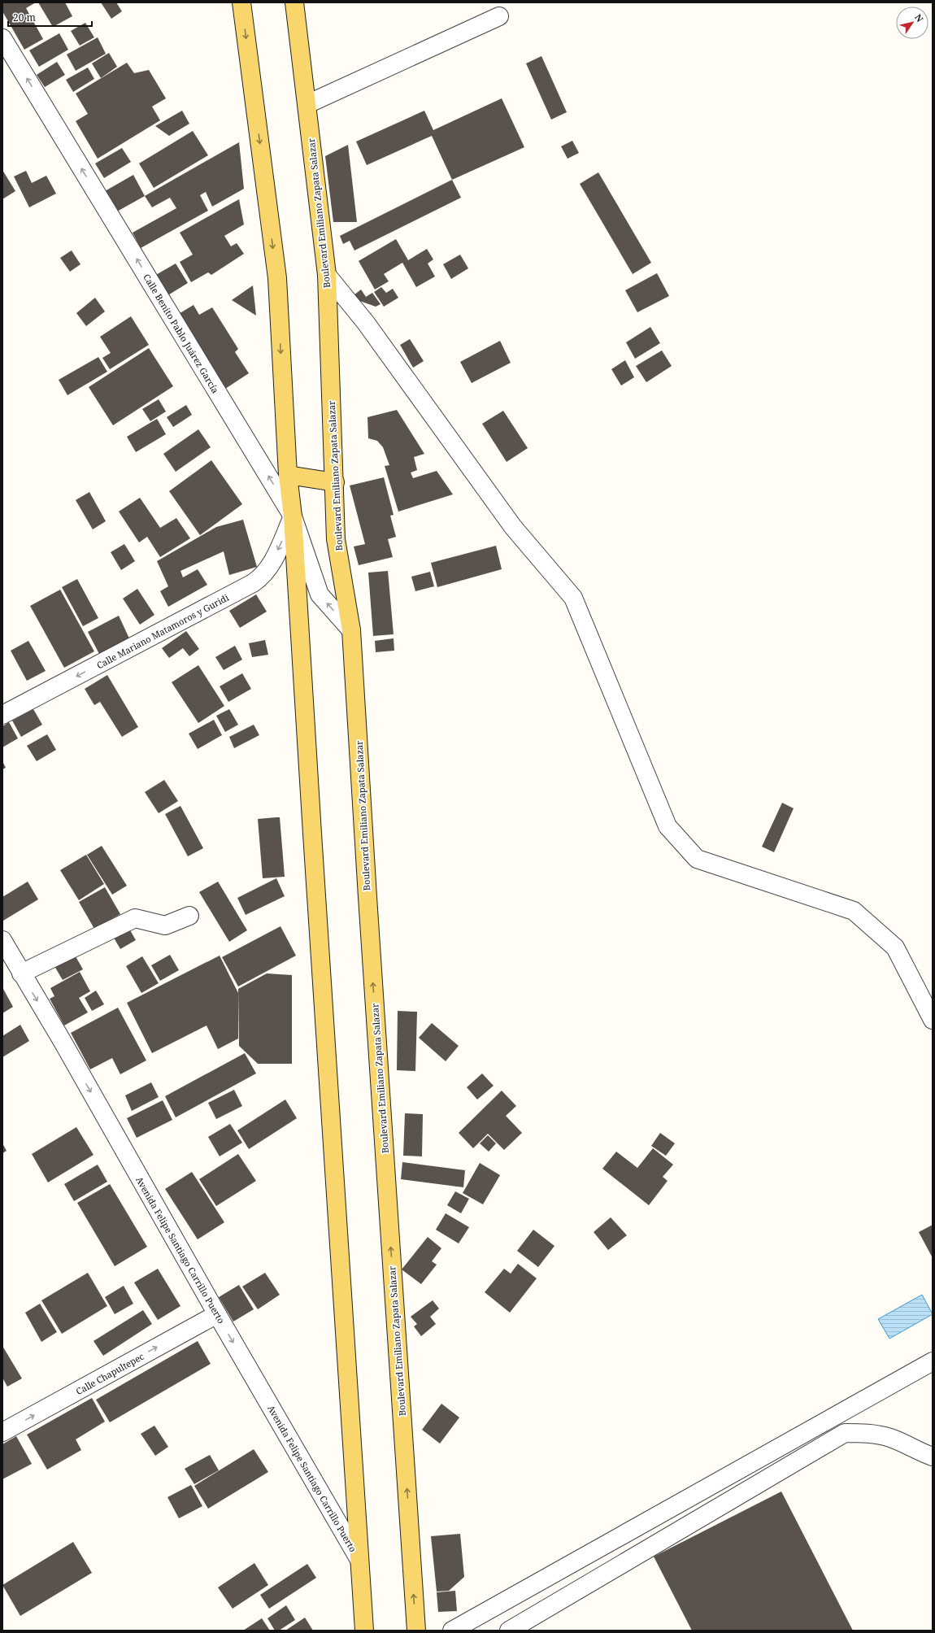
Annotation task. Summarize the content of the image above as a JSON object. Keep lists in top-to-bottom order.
{
  "streets": {
    "main road": ["Boulevard Emiliano Zapata Salazar"],
    "street": [
      "Calle Benito Pablo Juárez García",
      "Calle Mariano Matamoros y Guridi",
      "Avenida Felipe Santiago Carrillo Puerto",
      "Calle Chapultepec"
    ]
  },
  "crossings": [
    ["Boulevard Emiliano Zapata Salazar", "Calle Benito Pablo Juárez García"],
    ["Calle Benito Pablo Juárez García", "Calle Mariano Matamoros y Guridi"],
    ["Avenida Felipe Santiago Carrillo Puerto", "Calle Chapultepec"]
  ],
  "one_way": [
    "Calle Benito Pablo Juárez García",
    "Calle Mariano Matamoros y Guridi",
    "Avenida Felipe Santiago Carrillo Puerto",
    "Calle Chapultepec"
  ],
  "scale_bar": "20 m",
  "north": "top right"
}
